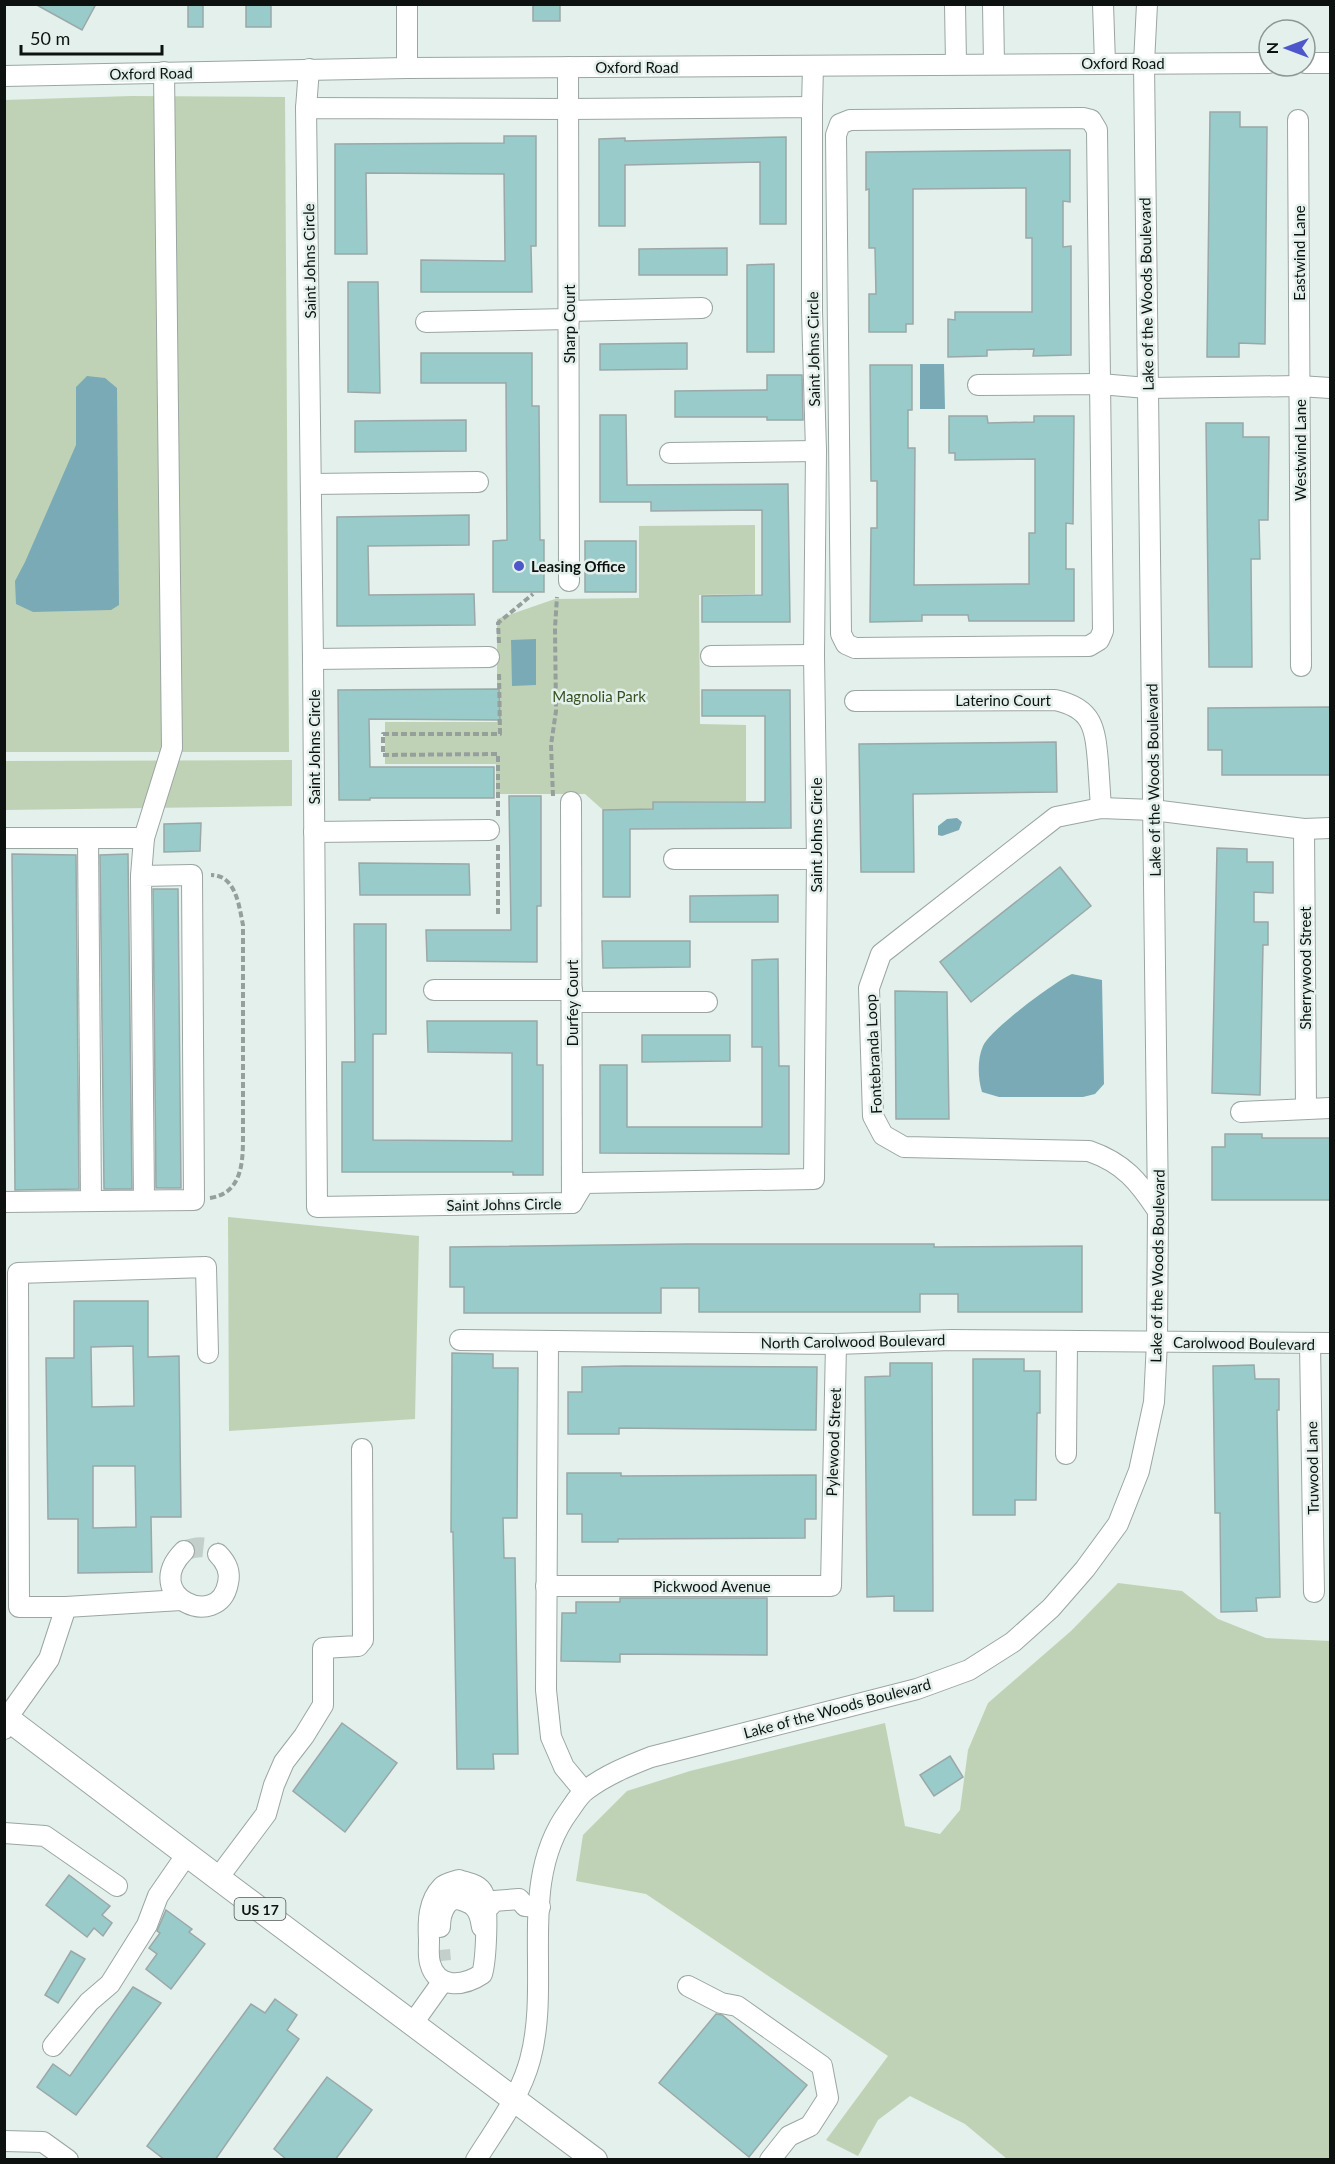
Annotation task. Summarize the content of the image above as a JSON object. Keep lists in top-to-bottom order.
{
  "streets": {
    "main road": ["US 17"],
    "street": [
      "Oxford Road",
      "Eastwind Lane",
      "Saint Johns Circle",
      "Lake of the Woods Boulevard",
      "Sharp Court",
      "Westwind Lane",
      "Laterino Court",
      "Sherrywood Street",
      "Durfey Court",
      "Fontebranda Loop",
      "North Carolwood Boulevard",
      "Carolwood Boulevard",
      "Pylewood Street",
      "Truwood Lane",
      "Pickwood Avenue"
    ]
  },
  "crossings": [
    ["Oxford Road", "Saint Johns Circle"],
    ["Oxford Road", "Lake of the Woods Boulevard"],
    ["Oxford Road", "Sharp Court"],
    ["Eastwind Lane", "Westwind Lane"],
    ["Saint Johns Circle", "Durfey Court"],
    ["Lake of the Woods Boulevard", "Westwind Lane"],
    ["Lake of the Woods Boulevard", "Fontebranda Loop"],
    ["Lake of the Woods Boulevard", "North Carolwood Boulevard"],
    ["Lake of the Woods Boulevard", "Carolwood Boulevard"],
    ["Lake of the Woods Boulevard", "US 17"],
    ["Laterino Court", "Fontebranda Loop"],
    ["Sherrywood Street", "Fontebranda Loop"],
    ["North Carolwood Boulevard", "Carolwood Boulevard"],
    ["North Carolwood Boulevard", "Pylewood Street"],
    ["Carolwood Boulevard", "Truwood Lane"],
    ["Pylewood Street", "Pickwood Avenue"]
  ],
  "parks": ["Magnolia Park"],
  "places": ["Leasing Office"],
  "scale_bar": "50 m",
  "north": "left"
}
